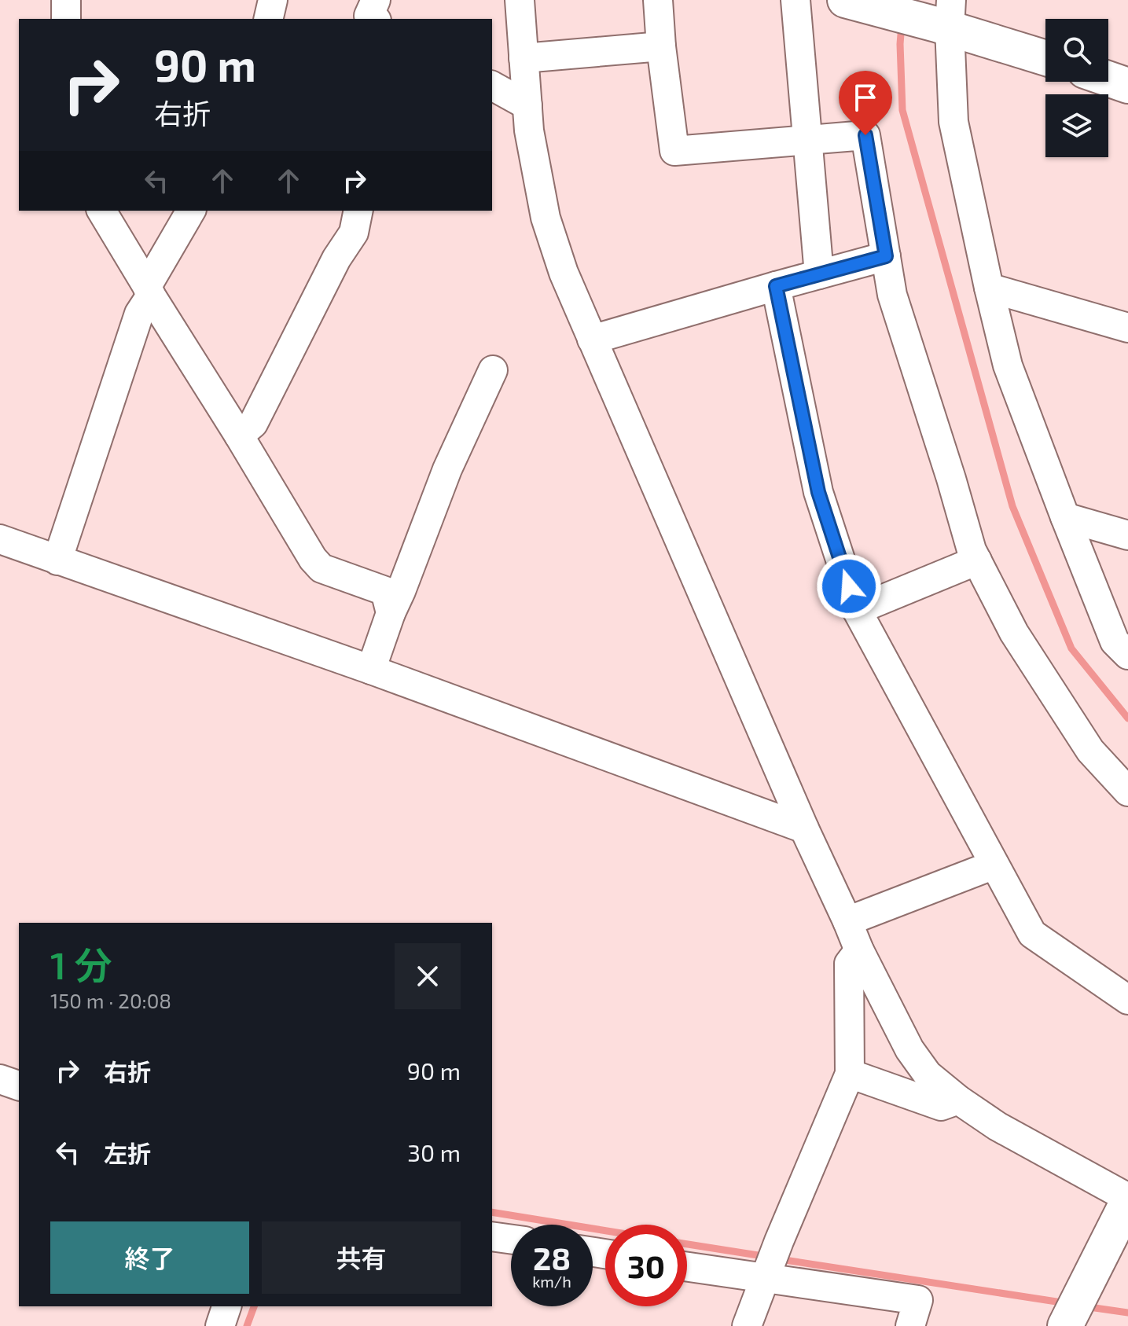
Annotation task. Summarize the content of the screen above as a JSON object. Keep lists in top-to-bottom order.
{
  "page": {
    "turn": ["90 m", "右折"],
    "heading": ["1 分", "150 m · 20:08"],
    "list": [
      {
        "name": "右折",
        "value": "90 m"
      },
      {
        "name": "左折",
        "value": "30 m"
      }
    ],
    "buttons": ["終了", "共有"],
    "speed": "28 km/h",
    "limit": "30"
  }
}
